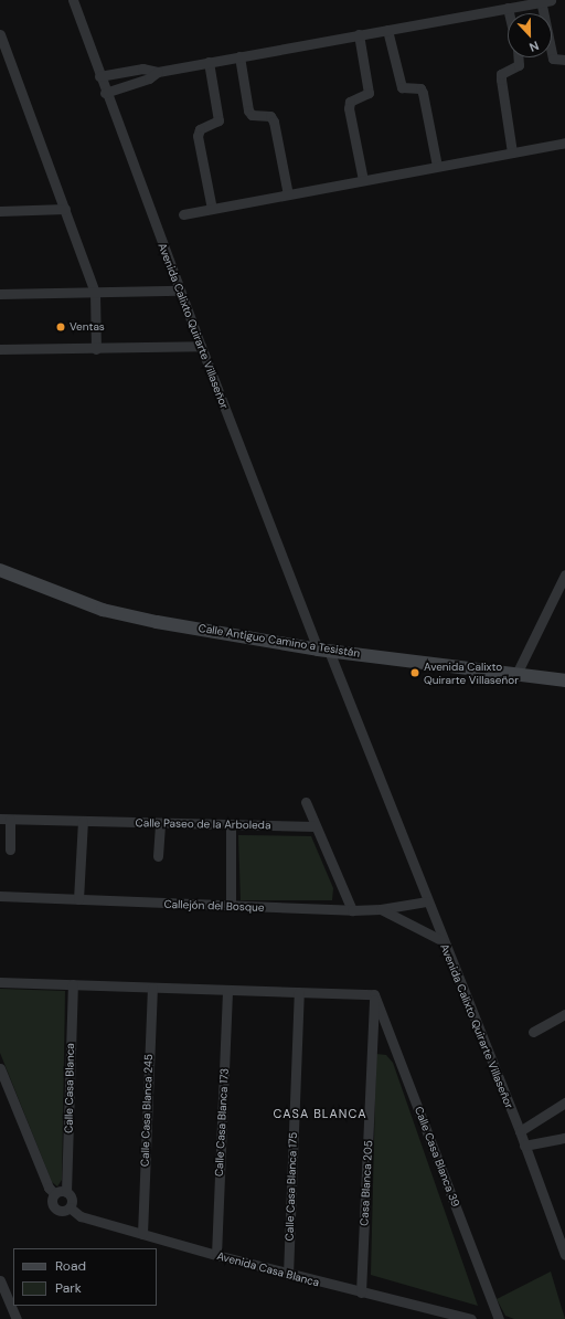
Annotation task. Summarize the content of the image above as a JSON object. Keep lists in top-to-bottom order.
{
  "streets": {
    "street": [
      "Avenida Calixto Quirarte Villaseñor",
      "Calle Antiguo Camino a Tesistán",
      "Calle Paseo de la Arboleda",
      "Callejón del Bosque",
      "Calle Casa Blanca",
      "Calle Casa Blanca 245",
      "Calle Casa Blanca 173",
      "Calle Casa Blanca 39",
      "Casa Blanca 205",
      "Calle Casa Blanca 175",
      "Avenida Casa Blanca"
    ]
  },
  "crossings": [
    ["Avenida Calixto Quirarte Villaseñor", "Calle Antiguo Camino a Tesistán"],
    ["Avenida Calixto Quirarte Villaseñor", "Callejón del Bosque"],
    ["Calle Casa Blanca", "Avenida Casa Blanca"],
    ["Calle Casa Blanca 245", "Avenida Casa Blanca"],
    ["Calle Casa Blanca 173", "Avenida Casa Blanca"],
    ["Calle Casa Blanca 39", "Casa Blanca 205"],
    ["Casa Blanca 205", "Avenida Casa Blanca"],
    ["Calle Casa Blanca 175", "Avenida Casa Blanca"]
  ],
  "districts": ["CASA BLANCA"],
  "places": ["Ventas", "Avenida Calixto Quirarte Villaseñor"],
  "legend": ["Road", "Park"],
  "north": "bottom"
}
